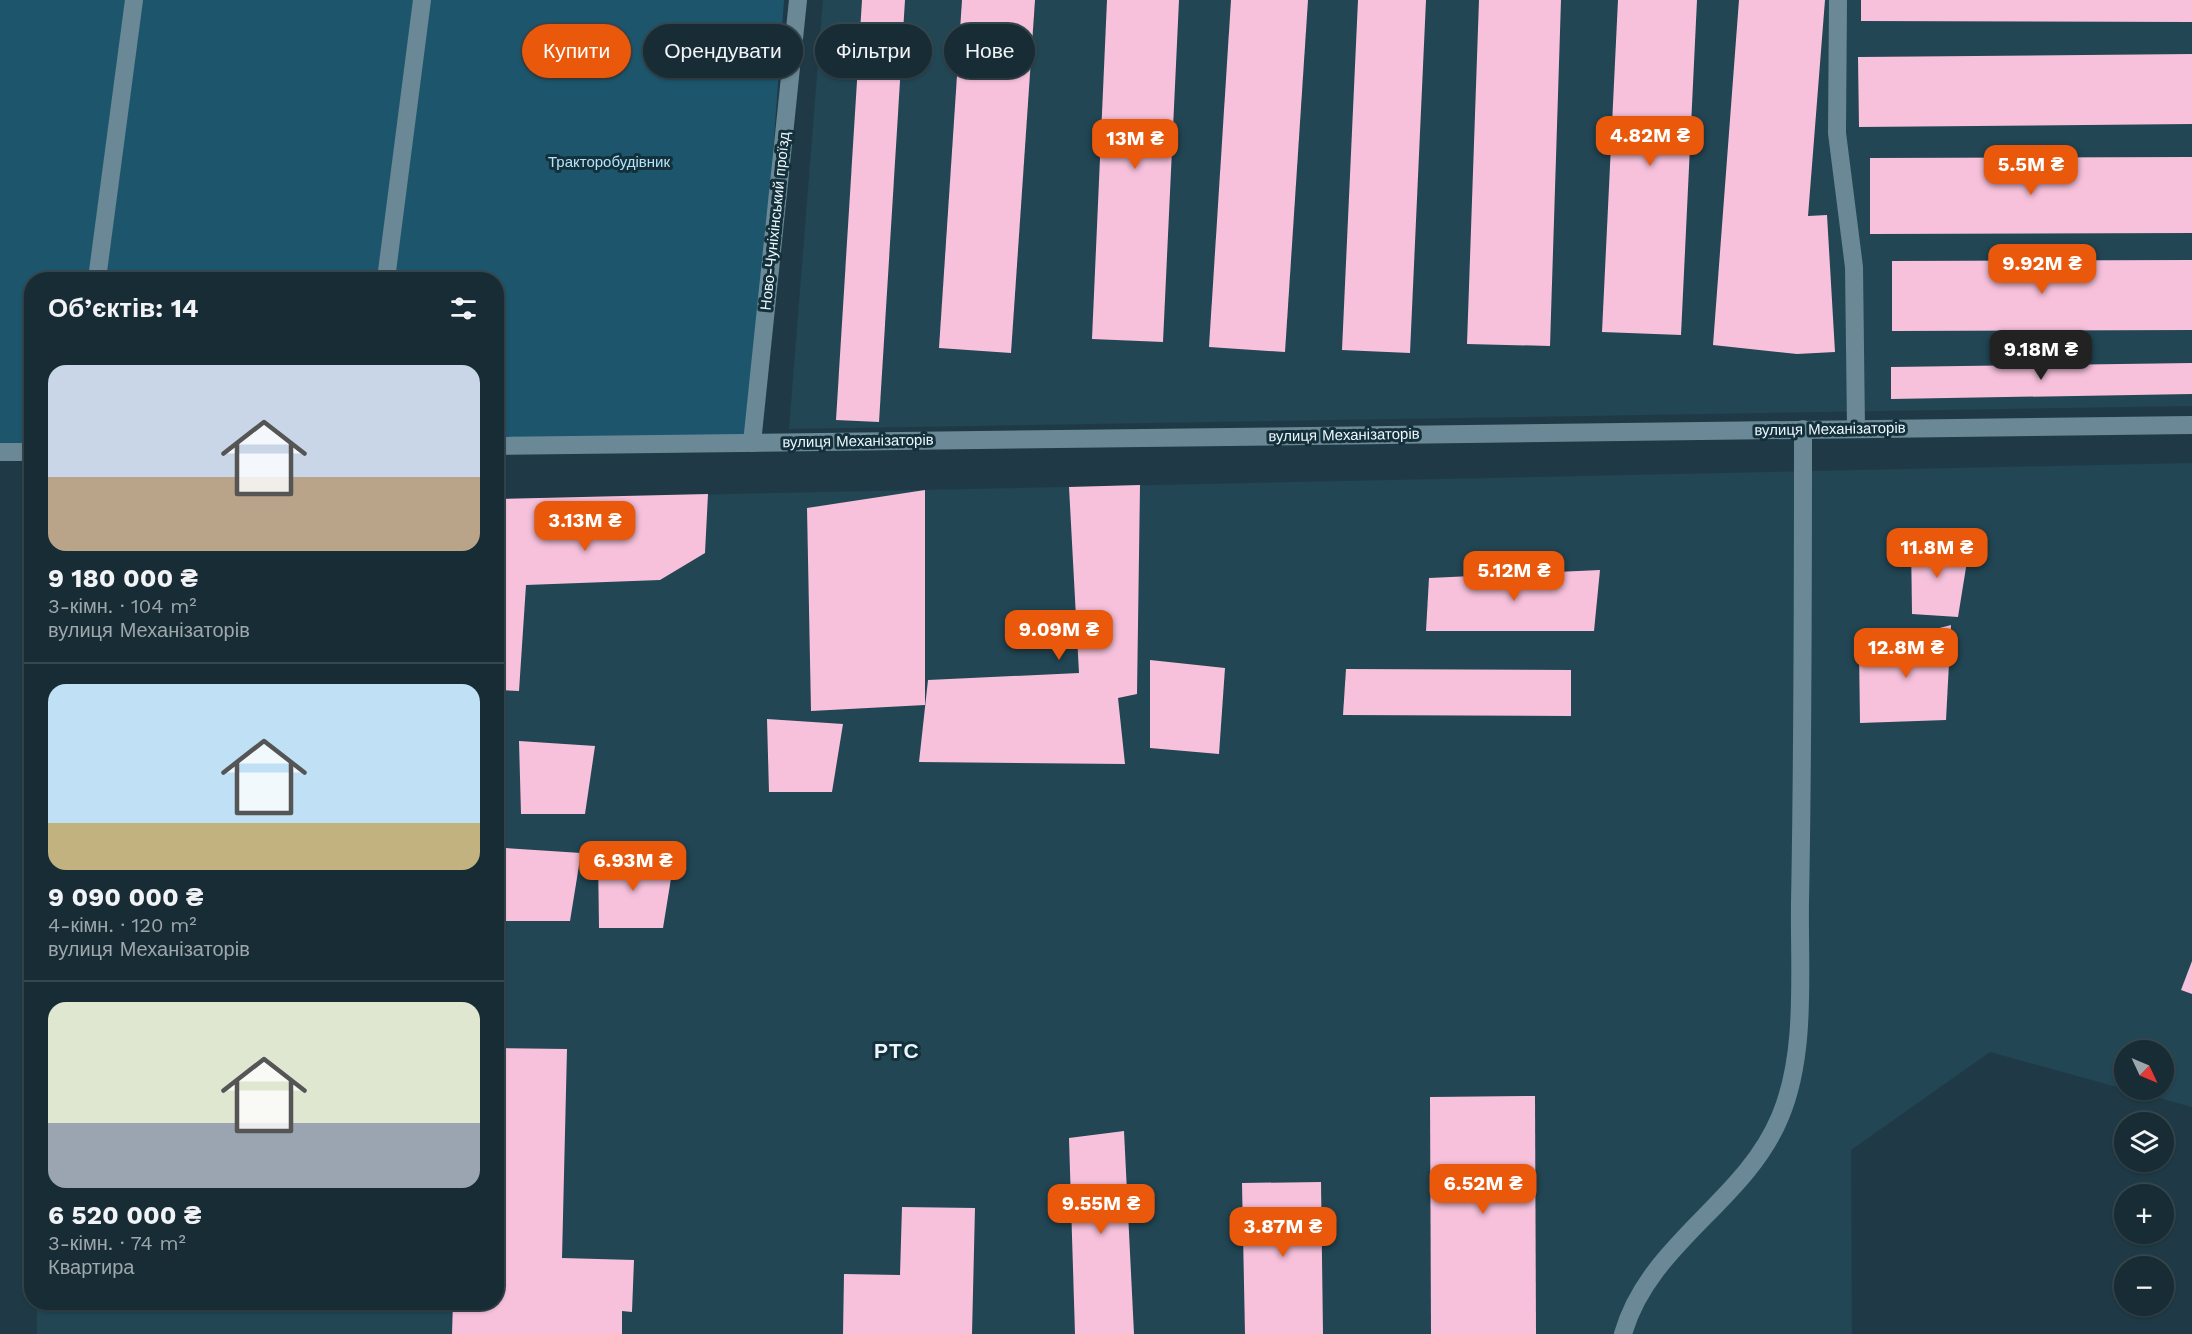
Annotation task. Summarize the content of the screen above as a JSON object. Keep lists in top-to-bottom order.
{
  "streets": {
    "street": ["Ново-Чуніхінський проїзд", "вулиця Механізаторів"]
  },
  "crossings": [
    ["Ново-Чуніхінський проїзд", "вулиця Механізаторів"]
  ],
  "districts": ["РТС"],
  "parks": ["Тракторобудівник"],
  "north": "bottom right",
  "page": {
    "chip": [
      "Купити",
      "Орендувати",
      "Фільтри",
      "Нове"
    ],
    "price": [
      "4.82M ₴",
      "13M ₴",
      "5.5M ₴",
      "9.92M ₴",
      "9.18M ₴",
      "3.13M ₴",
      "11.8M ₴",
      "5.12M ₴",
      "9.09M ₴",
      "12.8M ₴",
      "6.93M ₴",
      "6.52M ₴",
      "9.55M ₴",
      "3.87M ₴"
    ],
    "heading": "Об’єктів: 14",
    "list": [
      {
        "name": "9 180 000 ₴",
        "note": "3-кімн. · 104 m² · вулиця Механізаторів"
      },
      {
        "name": "9 090 000 ₴",
        "note": "4-кімн. · 120 m² · вулиця Механізаторів"
      },
      {
        "name": "6 520 000 ₴",
        "note": "3-кімн. · 74 m² · Квартира"
      }
    ],
    "map_buttons": ["+", "−"]
  }
}
